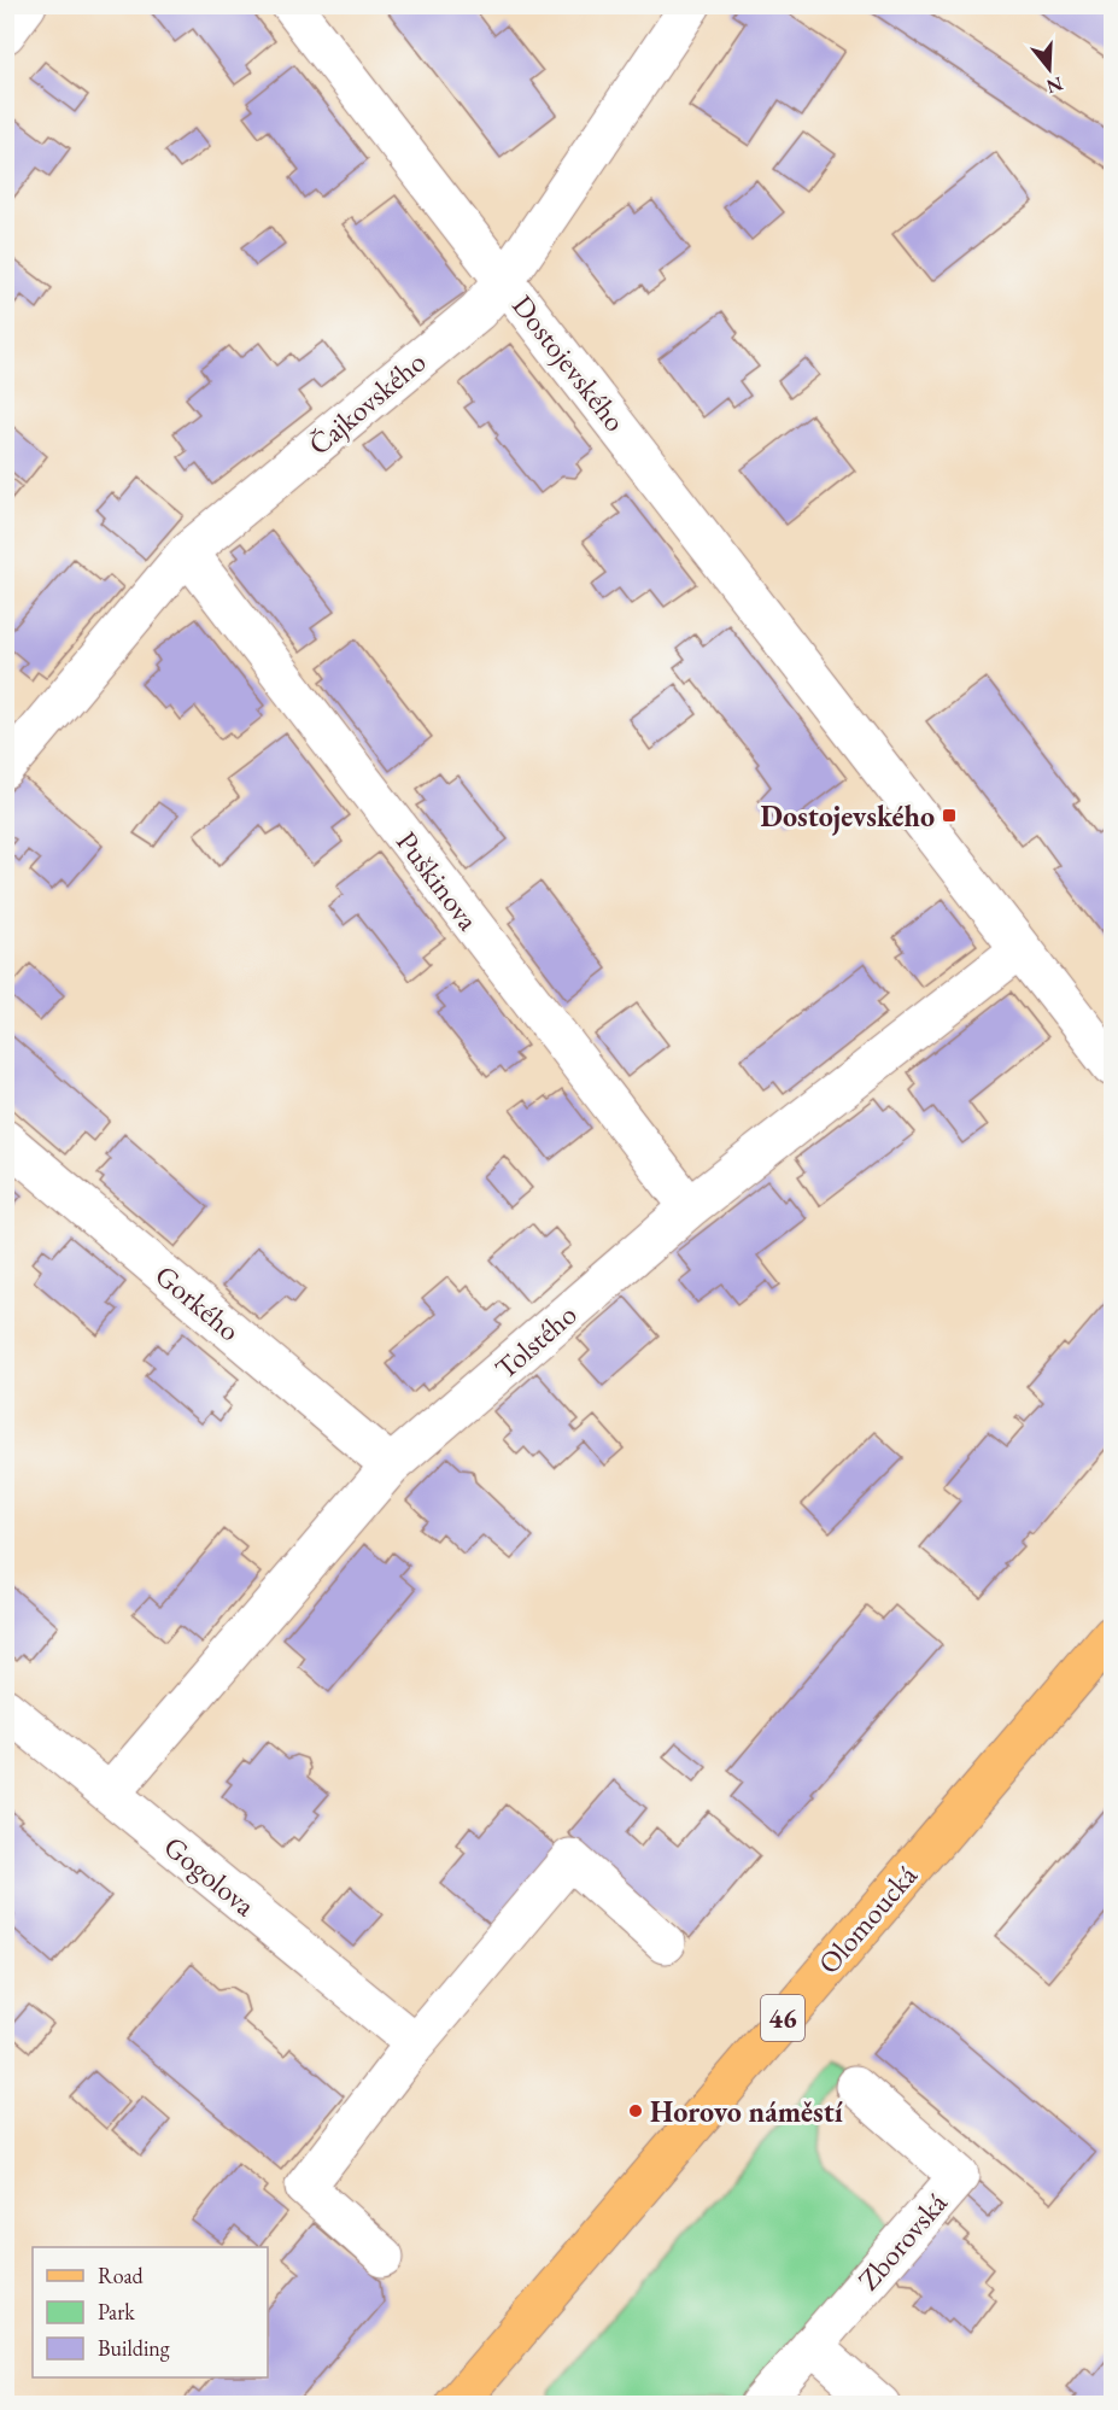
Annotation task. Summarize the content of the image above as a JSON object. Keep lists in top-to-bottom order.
{
  "streets": {
    "main road": ["Olomoucká", "46"],
    "street": [
      "Dostojevského",
      "Čajkovského",
      "Puškinova",
      "Gorkého",
      "Tolstého",
      "Gogolova",
      "Zborovská"
    ]
  },
  "crossings": [
    ["Dostojevského", "Čajkovského"],
    ["Dostojevského", "Tolstého"],
    ["Čajkovského", "Puškinova"],
    ["Puškinova", "Tolstého"],
    ["Gorkého", "Tolstého"],
    ["Tolstého", "Gogolova"]
  ],
  "places": {
    "transit": ["Dostojevského"],
    "other": ["Horovo náměstí"]
  },
  "legend": ["Road", "Park", "Building"],
  "north": "bottom"
}
